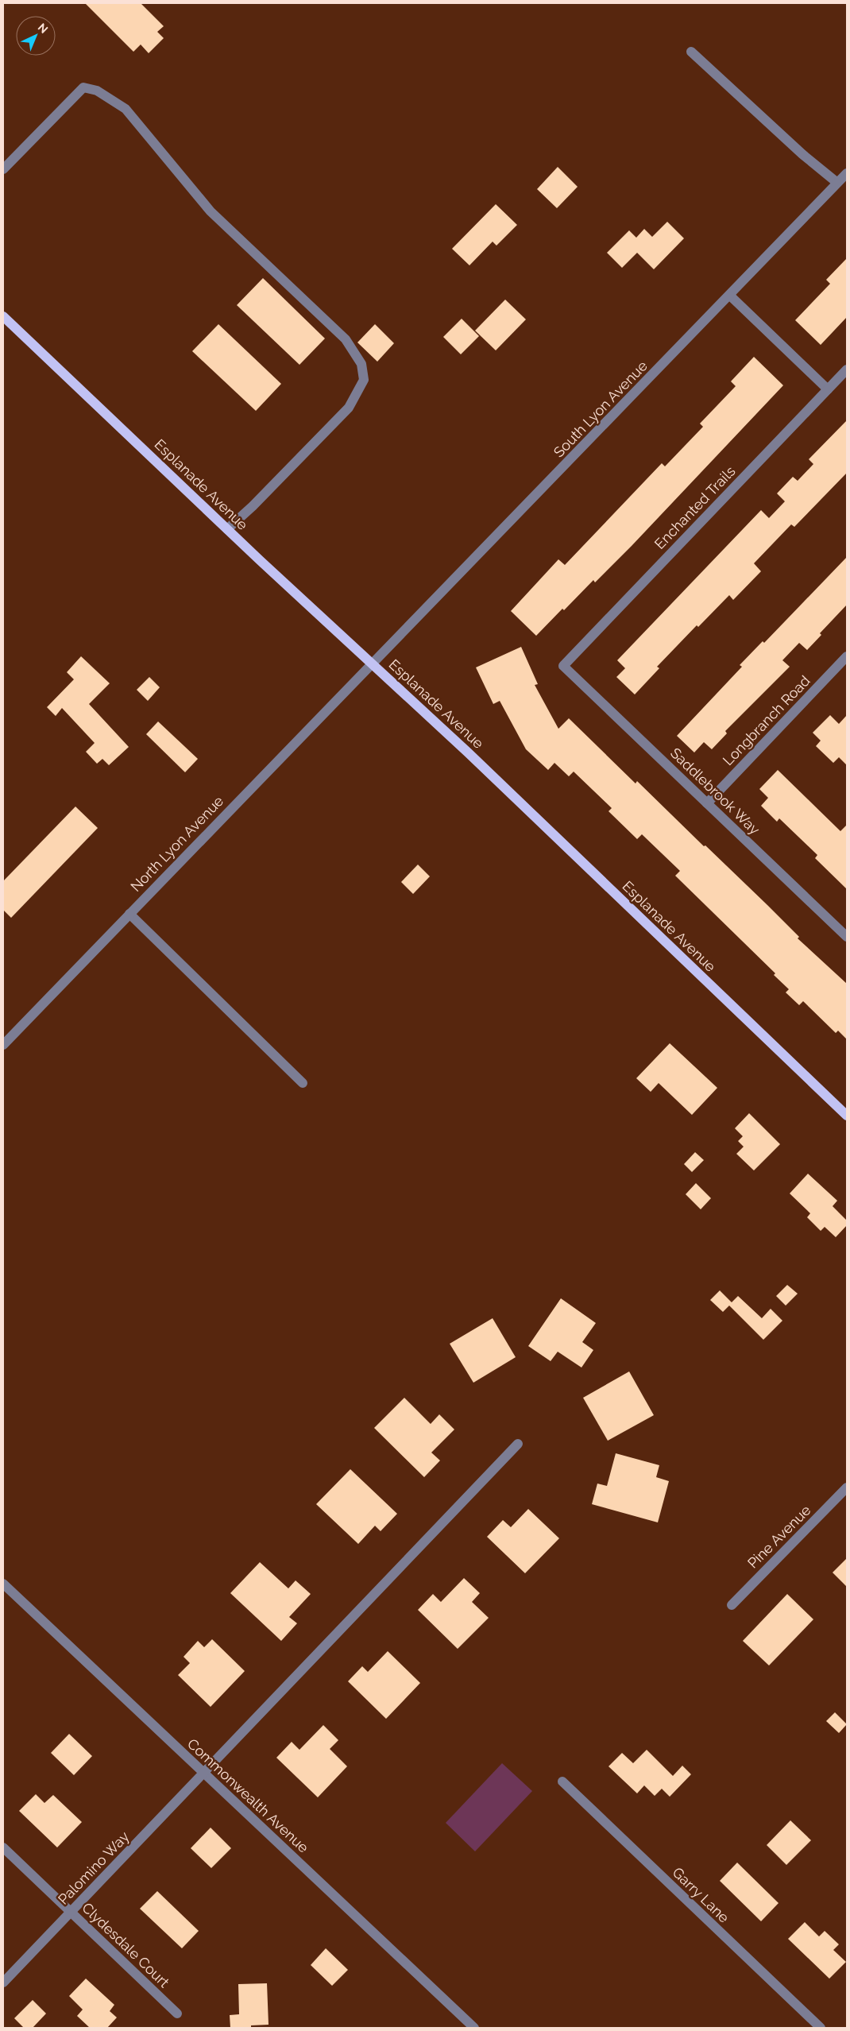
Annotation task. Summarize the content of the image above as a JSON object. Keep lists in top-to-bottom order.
{
  "streets": {
    "main road": ["Esplanade Avenue"],
    "street": [
      "South Lyon Avenue",
      "Enchanted Trails",
      "Longbranch Road",
      "Saddlebrook Way",
      "North Lyon Avenue",
      "Pine Avenue",
      "Commonwealth Avenue",
      "Palomino Way",
      "Garry Lane",
      "Clydesdale Court"
    ]
  },
  "crossings": [
    ["South Lyon Avenue", "Esplanade Avenue"],
    ["South Lyon Avenue", "North Lyon Avenue"],
    ["Esplanade Avenue", "North Lyon Avenue"],
    ["Enchanted Trails", "Saddlebrook Way"],
    ["Longbranch Road", "Saddlebrook Way"],
    ["Commonwealth Avenue", "Palomino Way"],
    ["Palomino Way", "Clydesdale Court"]
  ],
  "north": "top right"
}
